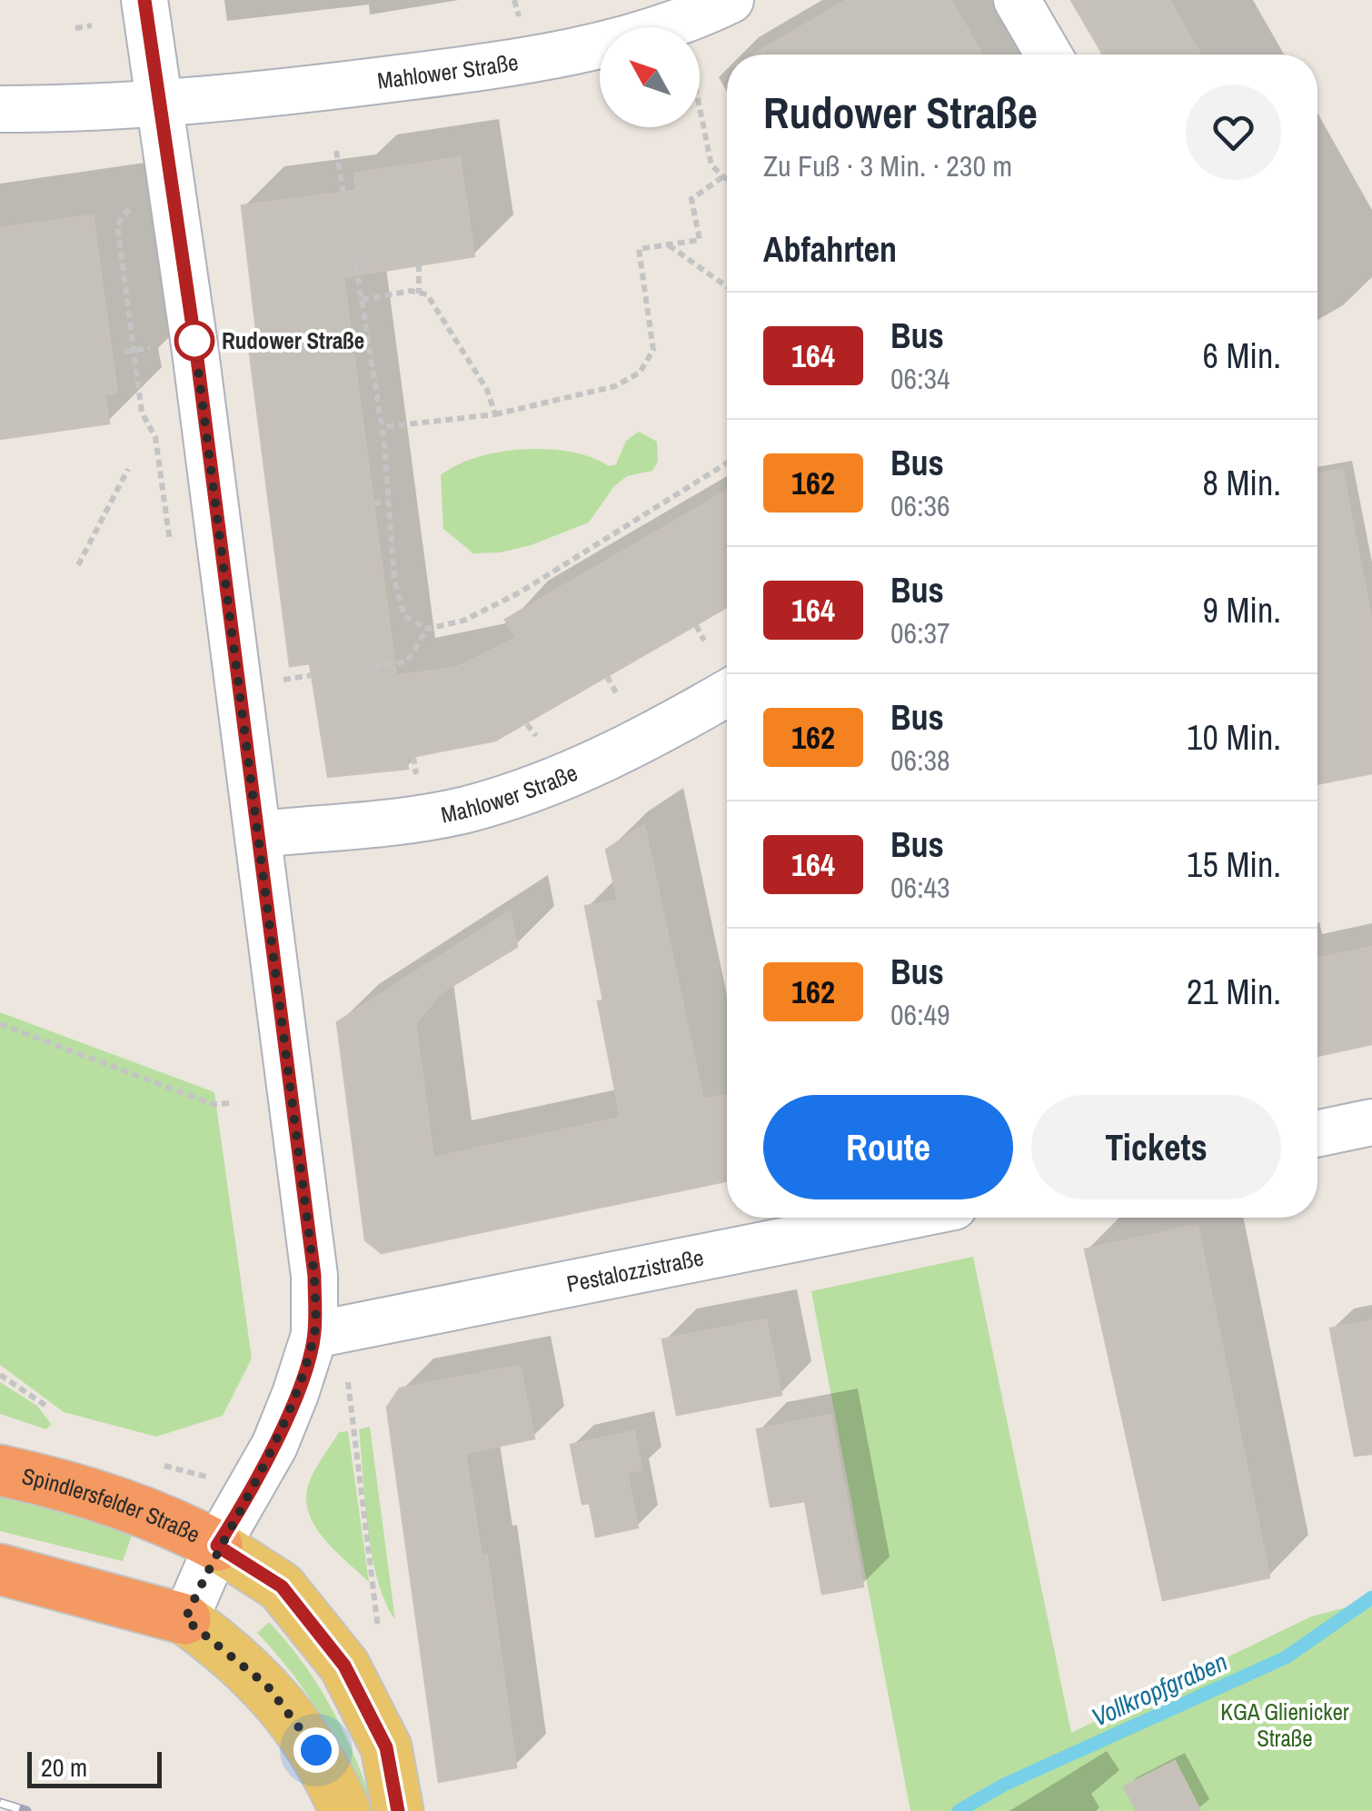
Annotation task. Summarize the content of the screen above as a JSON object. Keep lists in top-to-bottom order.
{
  "streets": {
    "highway": ["Spindlersfelder Straße"],
    "street": ["Mahlower Straße", "Pestalozzistraße"]
  },
  "water": ["Vollkropfgraben"],
  "parks": ["KGA Glienicker Straße"],
  "places": ["Rudower Straße"],
  "lines": ["bus line 164"],
  "scale_bar": "20 m",
  "north": "top left",
  "page": {
    "heading": [
      ["Rudower Straße", "Zu Fuß · 3 Min. · 230 m"],
      "Abfahrten"
    ],
    "list": [
      {
        "mark": "164",
        "name": "Bus",
        "note": "06:34",
        "value": "6 Min."
      },
      {
        "mark": "162",
        "name": "Bus",
        "note": "06:36",
        "value": "8 Min."
      },
      {
        "mark": "164",
        "name": "Bus",
        "note": "06:37",
        "value": "9 Min."
      },
      {
        "mark": "162",
        "name": "Bus",
        "note": "06:38",
        "value": "10 Min."
      },
      {
        "mark": "164",
        "name": "Bus",
        "note": "06:43",
        "value": "15 Min."
      },
      {
        "mark": "162",
        "name": "Bus",
        "note": "06:49",
        "value": "21 Min."
      }
    ],
    "buttons": ["Route", "Tickets"],
    "scale": "20 m"
  }
}
